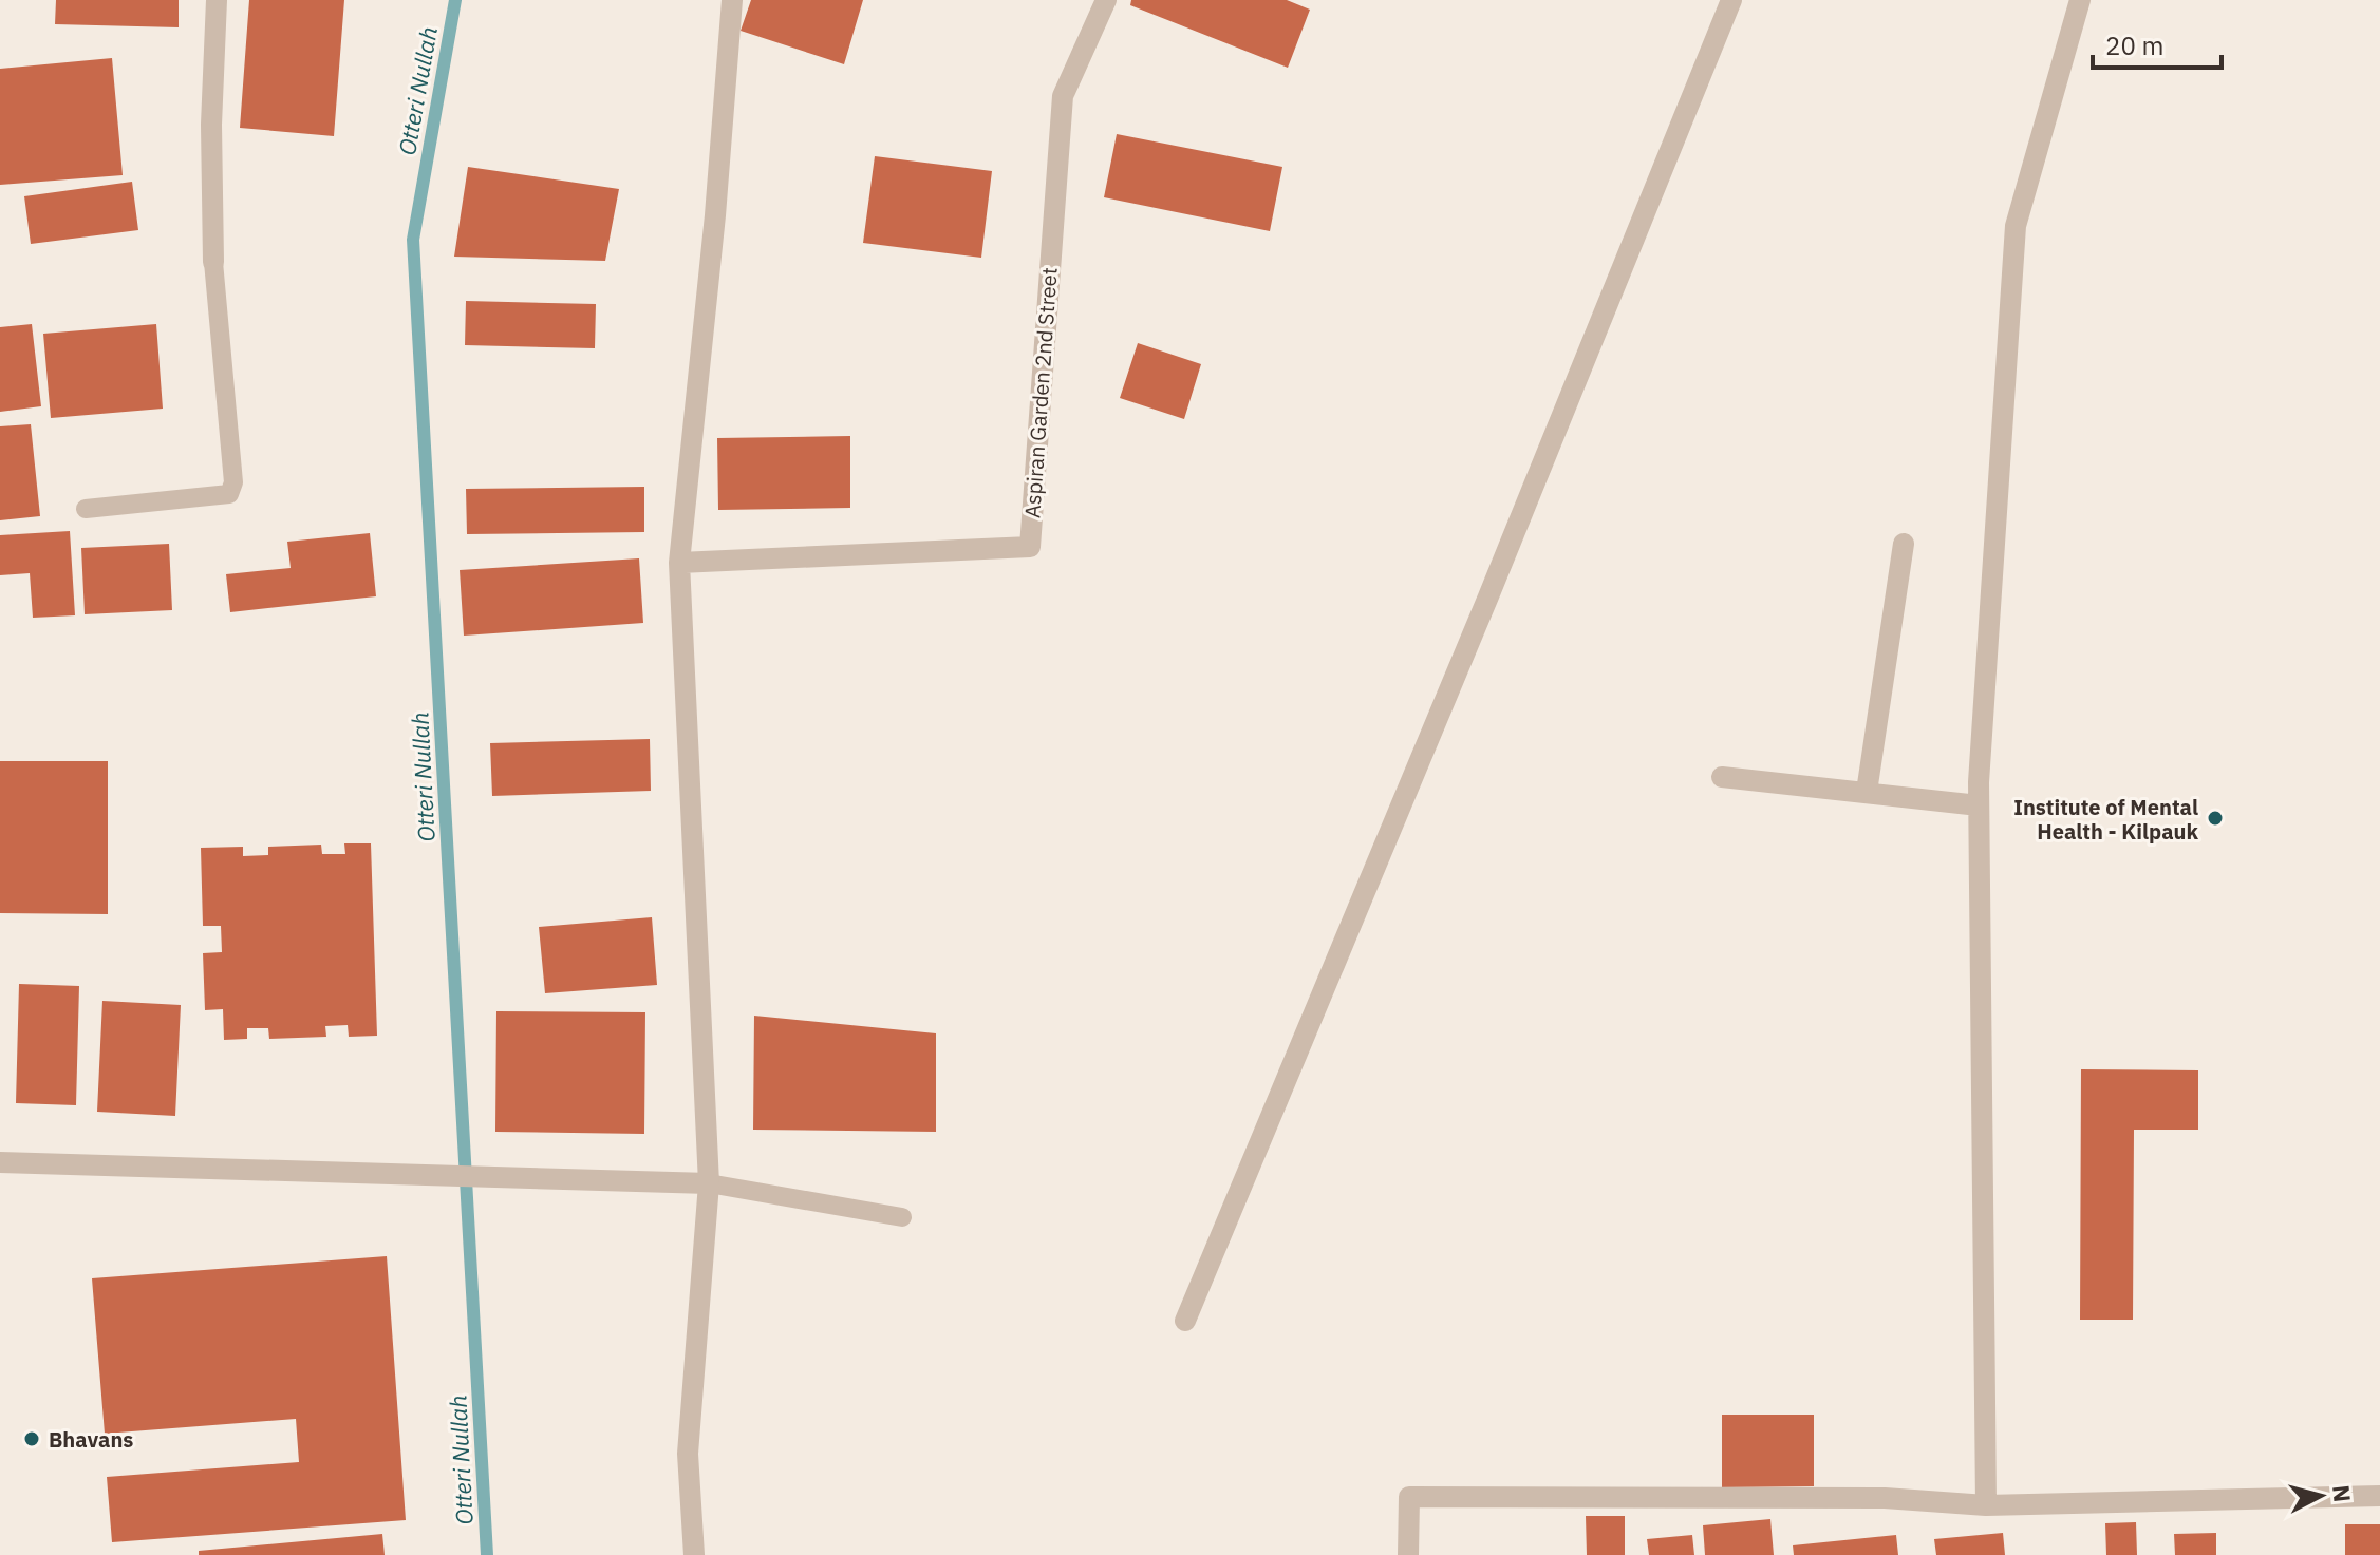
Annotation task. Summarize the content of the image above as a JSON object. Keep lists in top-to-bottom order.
{
  "streets": {
    "street": ["Aspiran Garden 2nd Street"]
  },
  "water": ["Otteri Nullah"],
  "places": ["Institute of Mental Health - Kilpauk", "Bhavans"],
  "scale_bar": "20 m",
  "north": "right"
}
